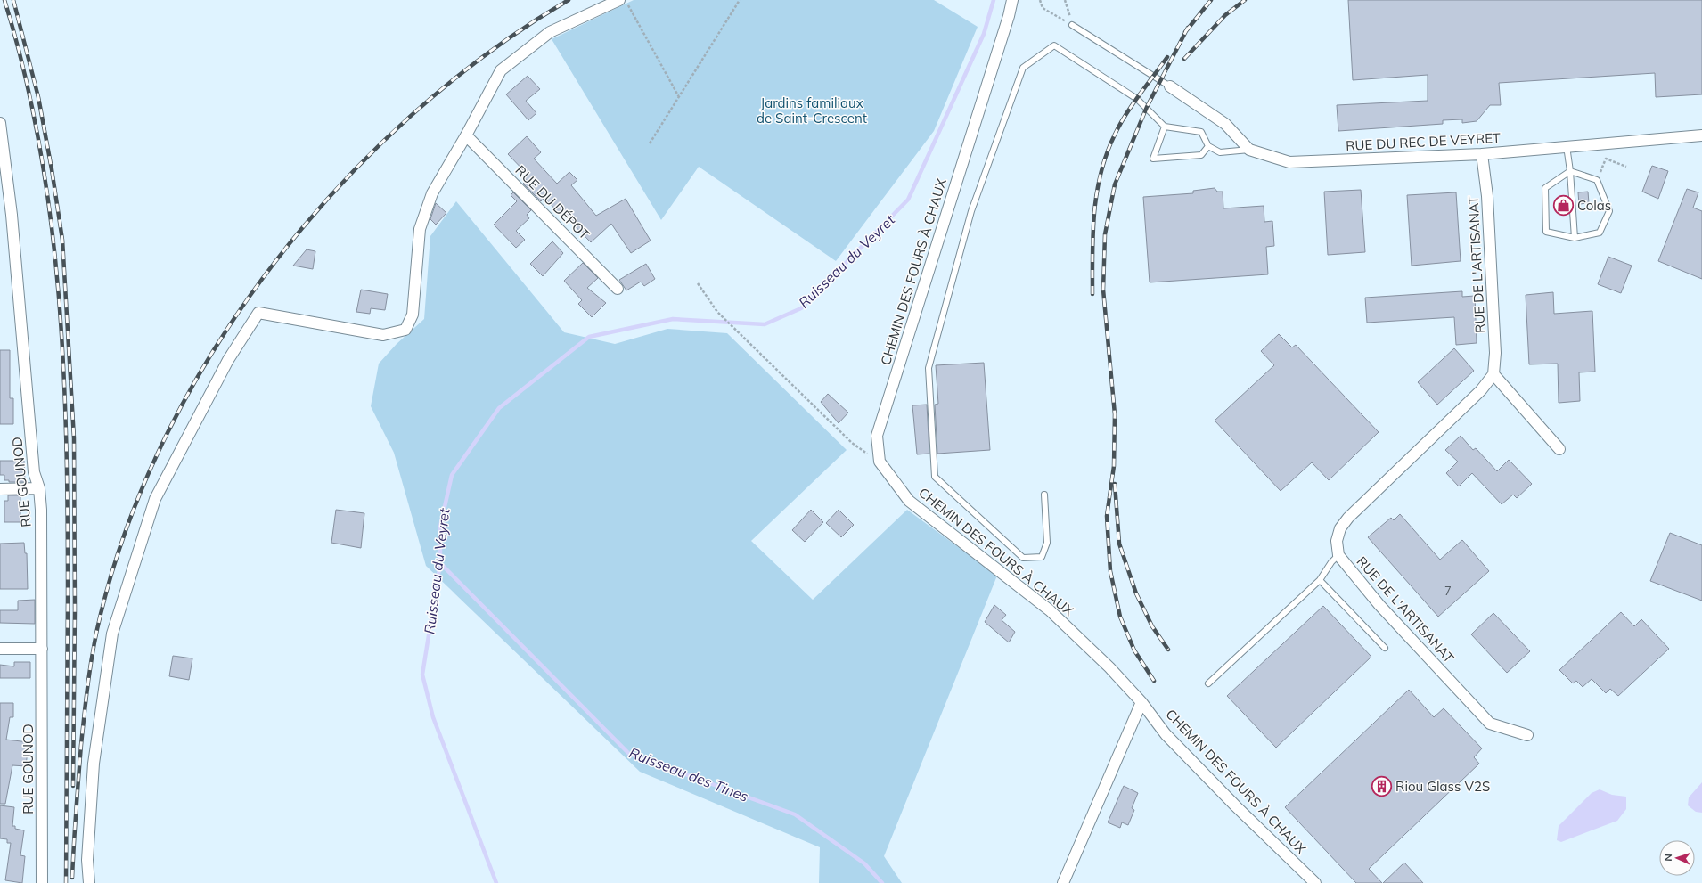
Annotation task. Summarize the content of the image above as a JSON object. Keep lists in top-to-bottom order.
{
  "streets": {
    "street": [
      "RUE DU REC DE VEYRET",
      "RUE DU DÉPOT",
      "RUE DE L'ARTISANAT",
      "CHEMIN DES FOURS À CHAUX",
      "RUE GOUNOD"
    ]
  },
  "crossings": [
    ["RUE DU REC DE VEYRET", "RUE DE L'ARTISANAT"]
  ],
  "water": ["Ruisseau du Veyret", "Ruisseau des Tines"],
  "parks": ["Jardins familiaux de Saint-Crescent"],
  "places": {
    "shop": ["Colas"],
    "building": ["Riou Glass V2S"]
  },
  "house_numbers": ["7"],
  "north": "left"
}
